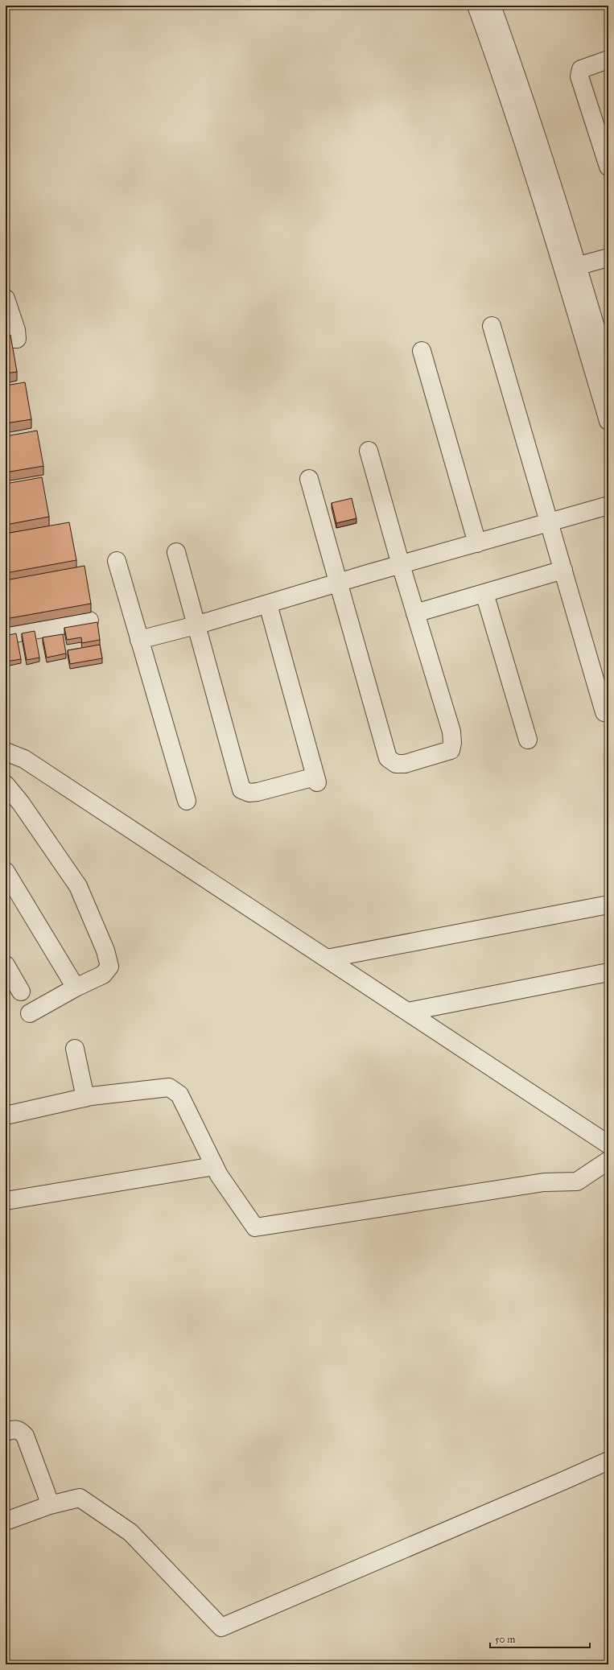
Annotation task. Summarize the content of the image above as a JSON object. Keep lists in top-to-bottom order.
{
  "scale_bar": "50 m"
}
